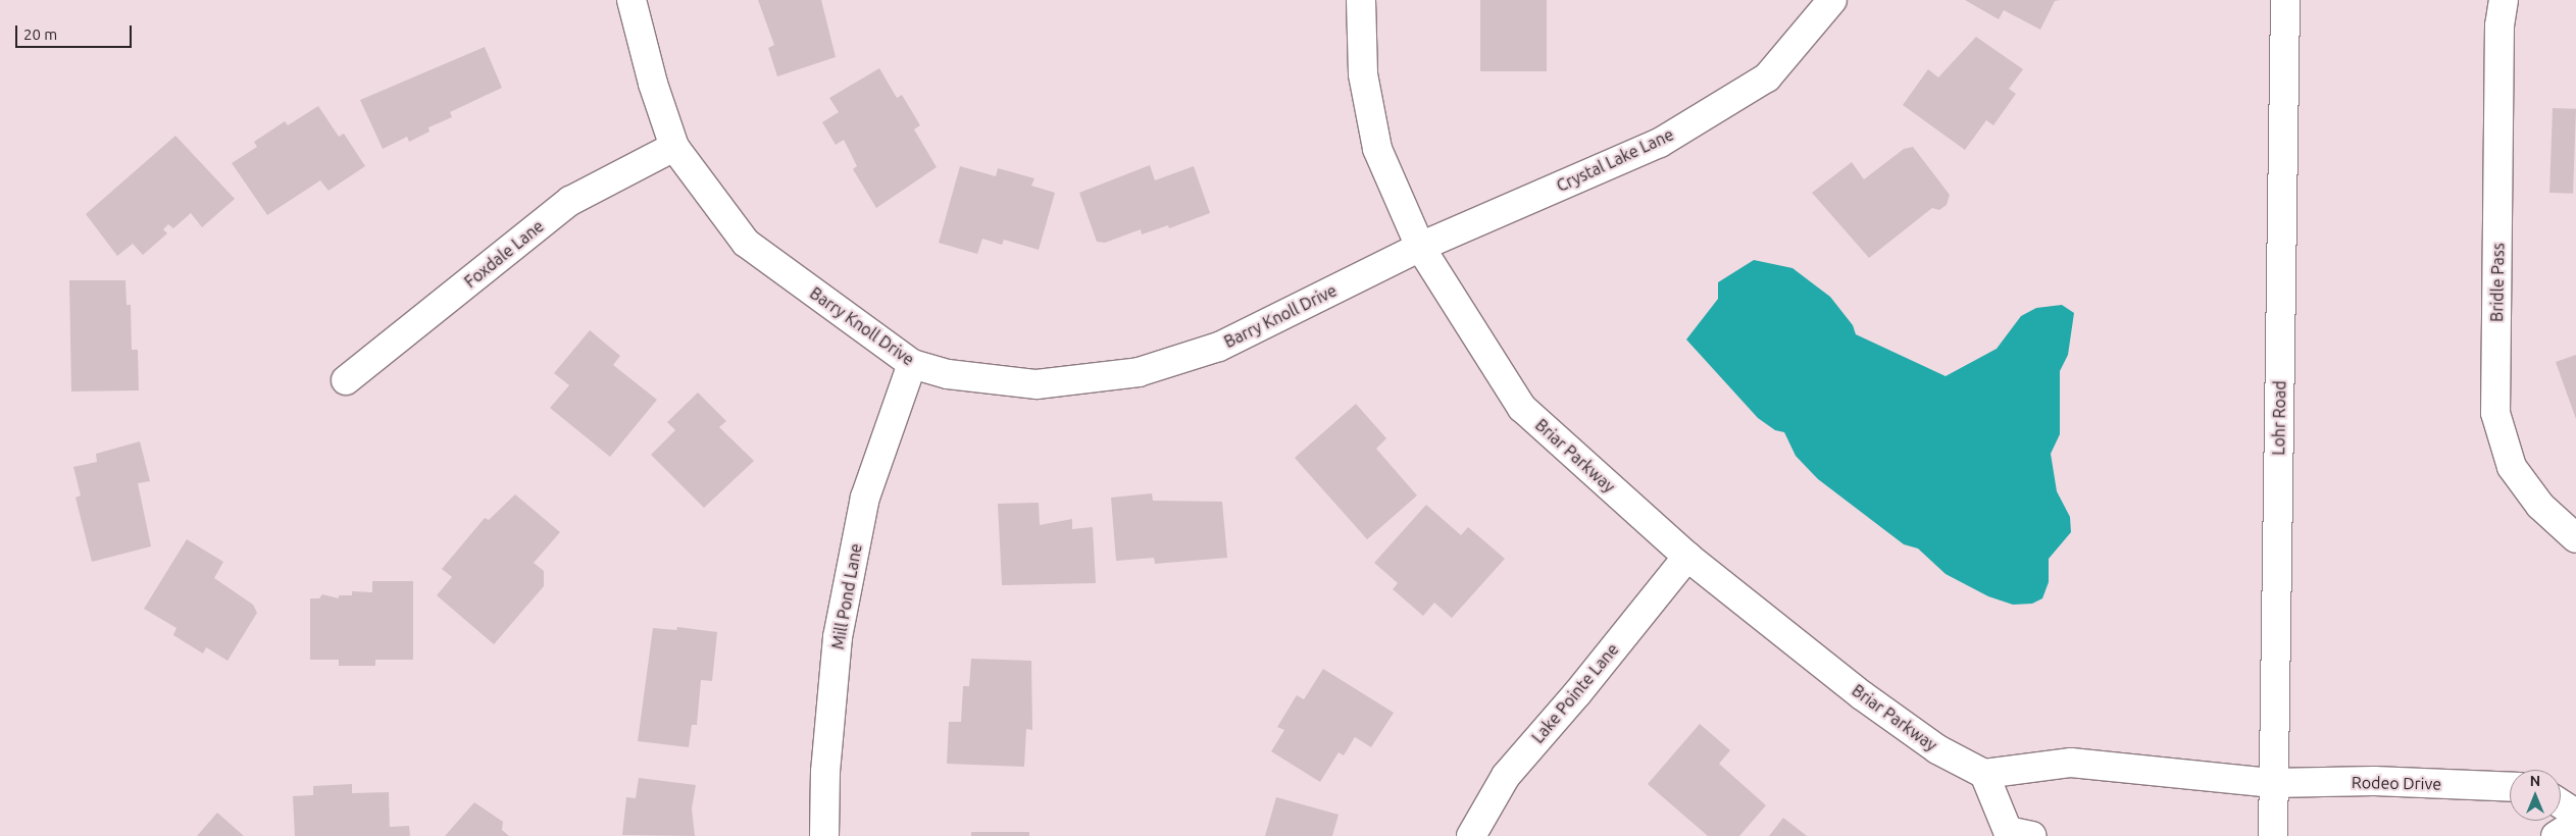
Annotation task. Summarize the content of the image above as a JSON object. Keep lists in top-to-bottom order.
{
  "streets": {
    "street": [
      "Crystal Lake Lane",
      "Foxdale Lane",
      "Bridle Pass",
      "Barry Knoll Drive",
      "Lohr Road",
      "Briar Parkway",
      "Mill Pond Lane",
      "Lake Pointe Lane",
      "Rodeo Drive"
    ]
  },
  "crossings": [
    ["Crystal Lake Lane", "Barry Knoll Drive"],
    ["Crystal Lake Lane", "Briar Parkway"],
    ["Foxdale Lane", "Barry Knoll Drive"],
    ["Barry Knoll Drive", "Briar Parkway"],
    ["Barry Knoll Drive", "Mill Pond Lane"],
    ["Lohr Road", "Rodeo Drive"],
    ["Briar Parkway", "Lake Pointe Lane"]
  ],
  "scale_bar": "20 m",
  "north": "top"
}
